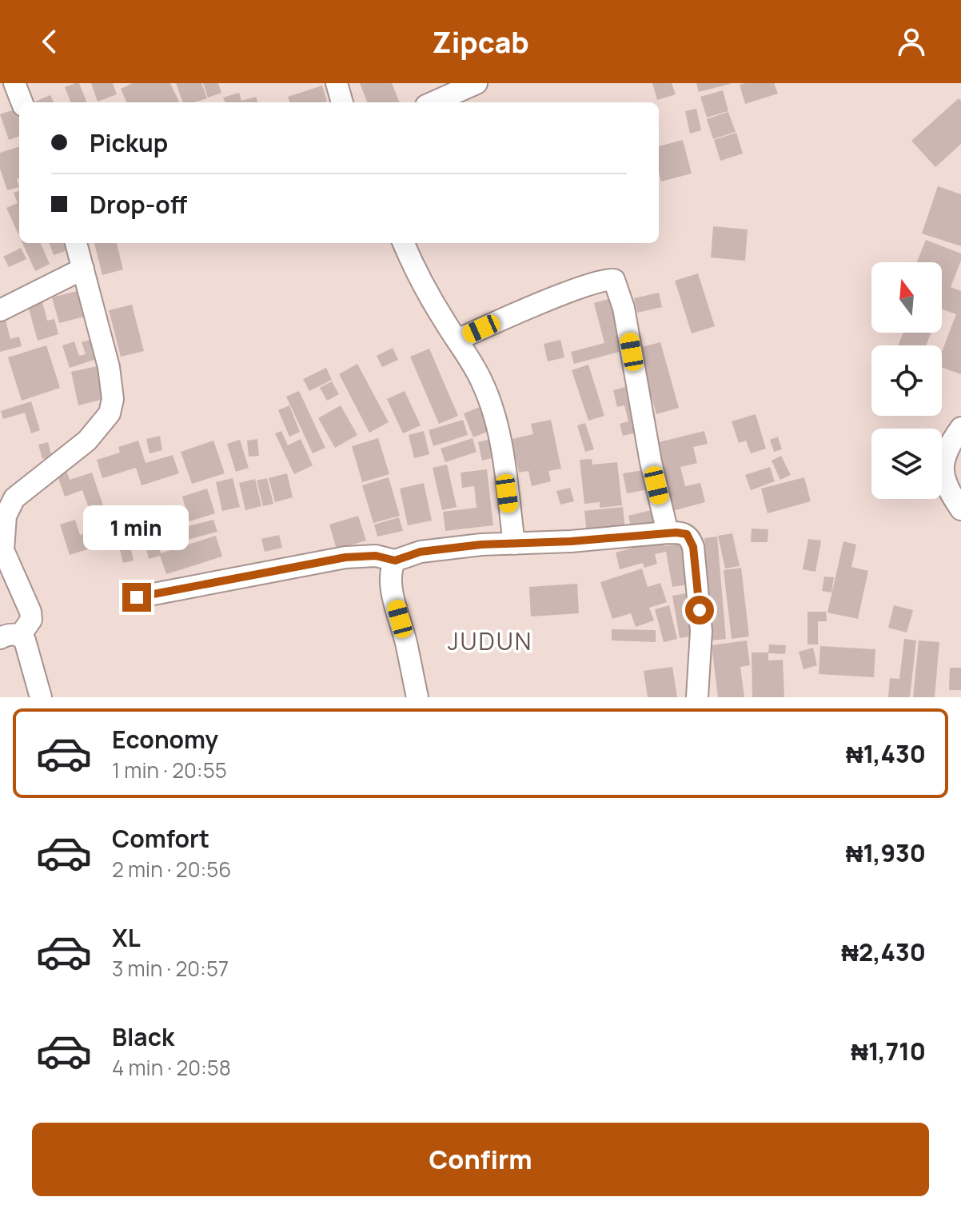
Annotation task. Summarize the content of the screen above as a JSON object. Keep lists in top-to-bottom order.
{
  "districts": ["JUDUN"],
  "north": "top",
  "page": {
    "header": "Zipcab",
    "banner": ["Pickup", "Drop-off"],
    "bubble": "1 min",
    "list": [
      {
        "name": "Economy",
        "note": "1 min · 20:55",
        "value": "₦1,430"
      },
      {
        "name": "Comfort",
        "note": "2 min · 20:56",
        "value": "₦1,930"
      },
      {
        "name": "XL",
        "note": "3 min · 20:57",
        "value": "₦2,430"
      },
      {
        "name": "Black",
        "note": "4 min · 20:58",
        "value": "₦1,710"
      }
    ],
    "buttons": "Confirm"
  }
}
